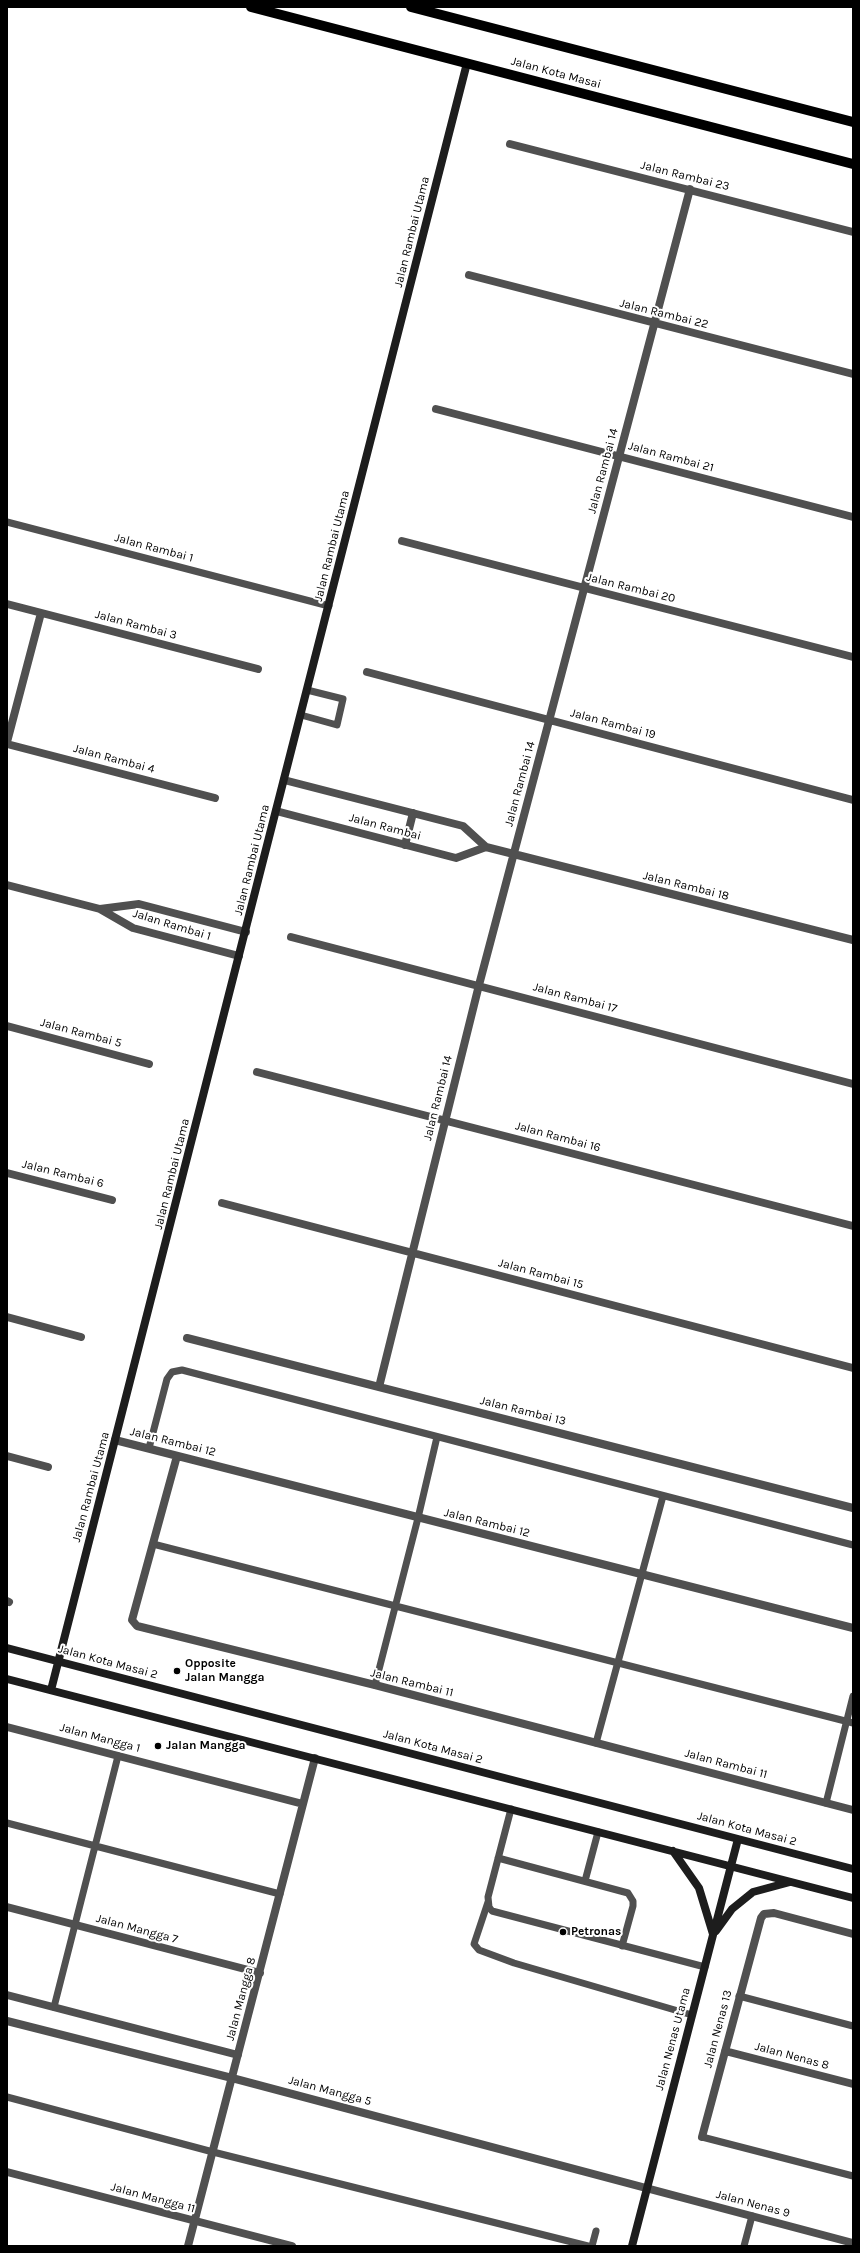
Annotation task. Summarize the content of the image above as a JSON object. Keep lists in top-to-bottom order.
{
  "streets": {
    "main road": ["Jalan Kota Masai"],
    "street": [
      "Jalan Rambai 23",
      "Jalan Rambai Utama",
      "Jalan Rambai 22",
      "Jalan Rambai 21",
      "Jalan Rambai 14",
      "Jalan Rambai 1",
      "Jalan Rambai 20",
      "Jalan Rambai 3",
      "Jalan Rambai 19",
      "Jalan Rambai 4",
      "Jalan Rambai",
      "Jalan Rambai 18",
      "Jalan Rambai 17",
      "Jalan Rambai 5",
      "Jalan Rambai 16",
      "Jalan Rambai 6",
      "Jalan Rambai 15",
      "Jalan Rambai 13",
      "Jalan Rambai 12",
      "Jalan Kota Masai 2",
      "Jalan Rambai 11",
      "Jalan Mangga 1",
      "Jalan Mangga 7",
      "Jalan Mangga 8",
      "Jalan Nenas 13",
      "Jalan Nenas Utama",
      "Jalan Nenas 8",
      "Jalan Mangga 5",
      "Jalan Mangga 11",
      "Jalan Nenas 9"
    ]
  },
  "crossings": [
    ["Jalan Kota Masai", "Jalan Rambai Utama"],
    ["Jalan Rambai 23", "Jalan Rambai 14"],
    ["Jalan Rambai Utama", "Jalan Rambai 1"],
    ["Jalan Rambai Utama", "Jalan Rambai"],
    ["Jalan Rambai Utama", "Jalan Rambai 12"],
    ["Jalan Rambai Utama", "Jalan Kota Masai 2"],
    ["Jalan Rambai 22", "Jalan Rambai 14"],
    ["Jalan Rambai 21", "Jalan Rambai 14"],
    ["Jalan Rambai 14", "Jalan Rambai 20"],
    ["Jalan Rambai 14", "Jalan Rambai 19"],
    ["Jalan Rambai 14", "Jalan Rambai"],
    ["Jalan Rambai 14", "Jalan Rambai 18"],
    ["Jalan Rambai 14", "Jalan Rambai 17"],
    ["Jalan Rambai 14", "Jalan Rambai 16"],
    ["Jalan Rambai 14", "Jalan Rambai 15"],
    ["Jalan Rambai 14", "Jalan Rambai 13"],
    ["Jalan Rambai", "Jalan Rambai 18"],
    ["Jalan Rambai 12", "Jalan Rambai 11"],
    ["Jalan Kota Masai 2", "Jalan Nenas Utama"],
    ["Jalan Mangga 1", "Jalan Mangga 8"],
    ["Jalan Mangga 7", "Jalan Mangga 8"],
    ["Jalan Mangga 8", "Jalan Mangga 5"],
    ["Jalan Mangga 8", "Jalan Mangga 11"],
    ["Jalan Nenas 13", "Jalan Nenas 8"],
    ["Jalan Nenas Utama", "Jalan Mangga 5"],
    ["Jalan Nenas Utama", "Jalan Nenas 9"],
    ["Jalan Mangga 5", "Jalan Nenas 9"]
  ],
  "places": ["Opposite Jalan Mangga", "Jalan Mangga", "Petronas"]
}
